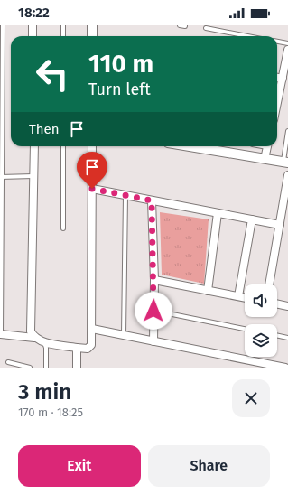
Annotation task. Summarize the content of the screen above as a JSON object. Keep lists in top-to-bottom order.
{
  "page": {
    "status": "18:22",
    "turn": ["110 m", "Turn left"],
    "then": "Then",
    "heading": ["3 min", "170 m · 18:25"],
    "buttons": ["Exit", "Share"]
  }
}
